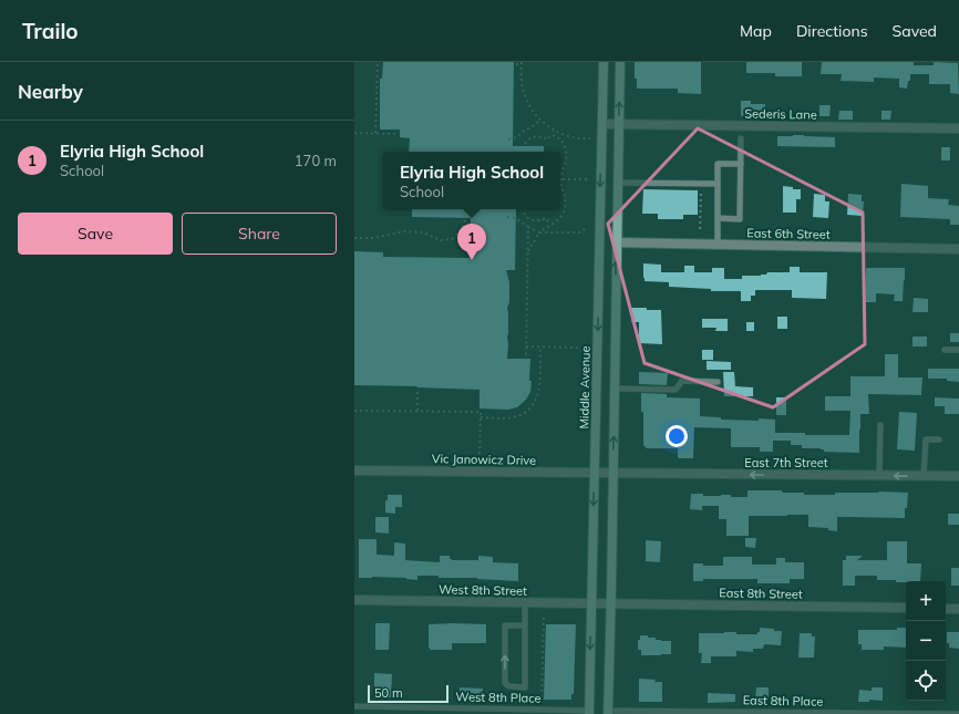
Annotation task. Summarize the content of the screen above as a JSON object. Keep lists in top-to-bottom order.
{
  "streets": {
    "main road": ["Middle Avenue"],
    "street": [
      "Sederis Lane",
      "East 6th Street",
      "Vic Janowicz Drive",
      "East 7th Street",
      "West 8th Street",
      "East 8th Street"
    ],
    "lane": ["West 8th Place", "East 8th Place"]
  },
  "crossings": [
    ["Sederis Lane", "Middle Avenue"],
    ["Middle Avenue", "Vic Janowicz Drive"],
    ["Middle Avenue", "West 8th Street"],
    ["Middle Avenue", "West 8th Place"],
    ["Vic Janowicz Drive", "East 7th Street"],
    ["West 8th Street", "East 8th Street"]
  ],
  "one_way": ["East 7th Street"],
  "scale_bar": "50 m",
  "page": {
    "header": "Trailo",
    "nav": ["Map", "Directions", "Saved"],
    "heading": "Nearby",
    "list": [
      {
        "mark": "1",
        "name": "Elyria High School",
        "note": "School",
        "value": "170 m"
      }
    ],
    "popup": ["Elyria High School", "School"],
    "buttons": ["Save", "Share"],
    "pins": "1",
    "map_buttons": ["+", "−"],
    "scale": "50 m"
  }
}
